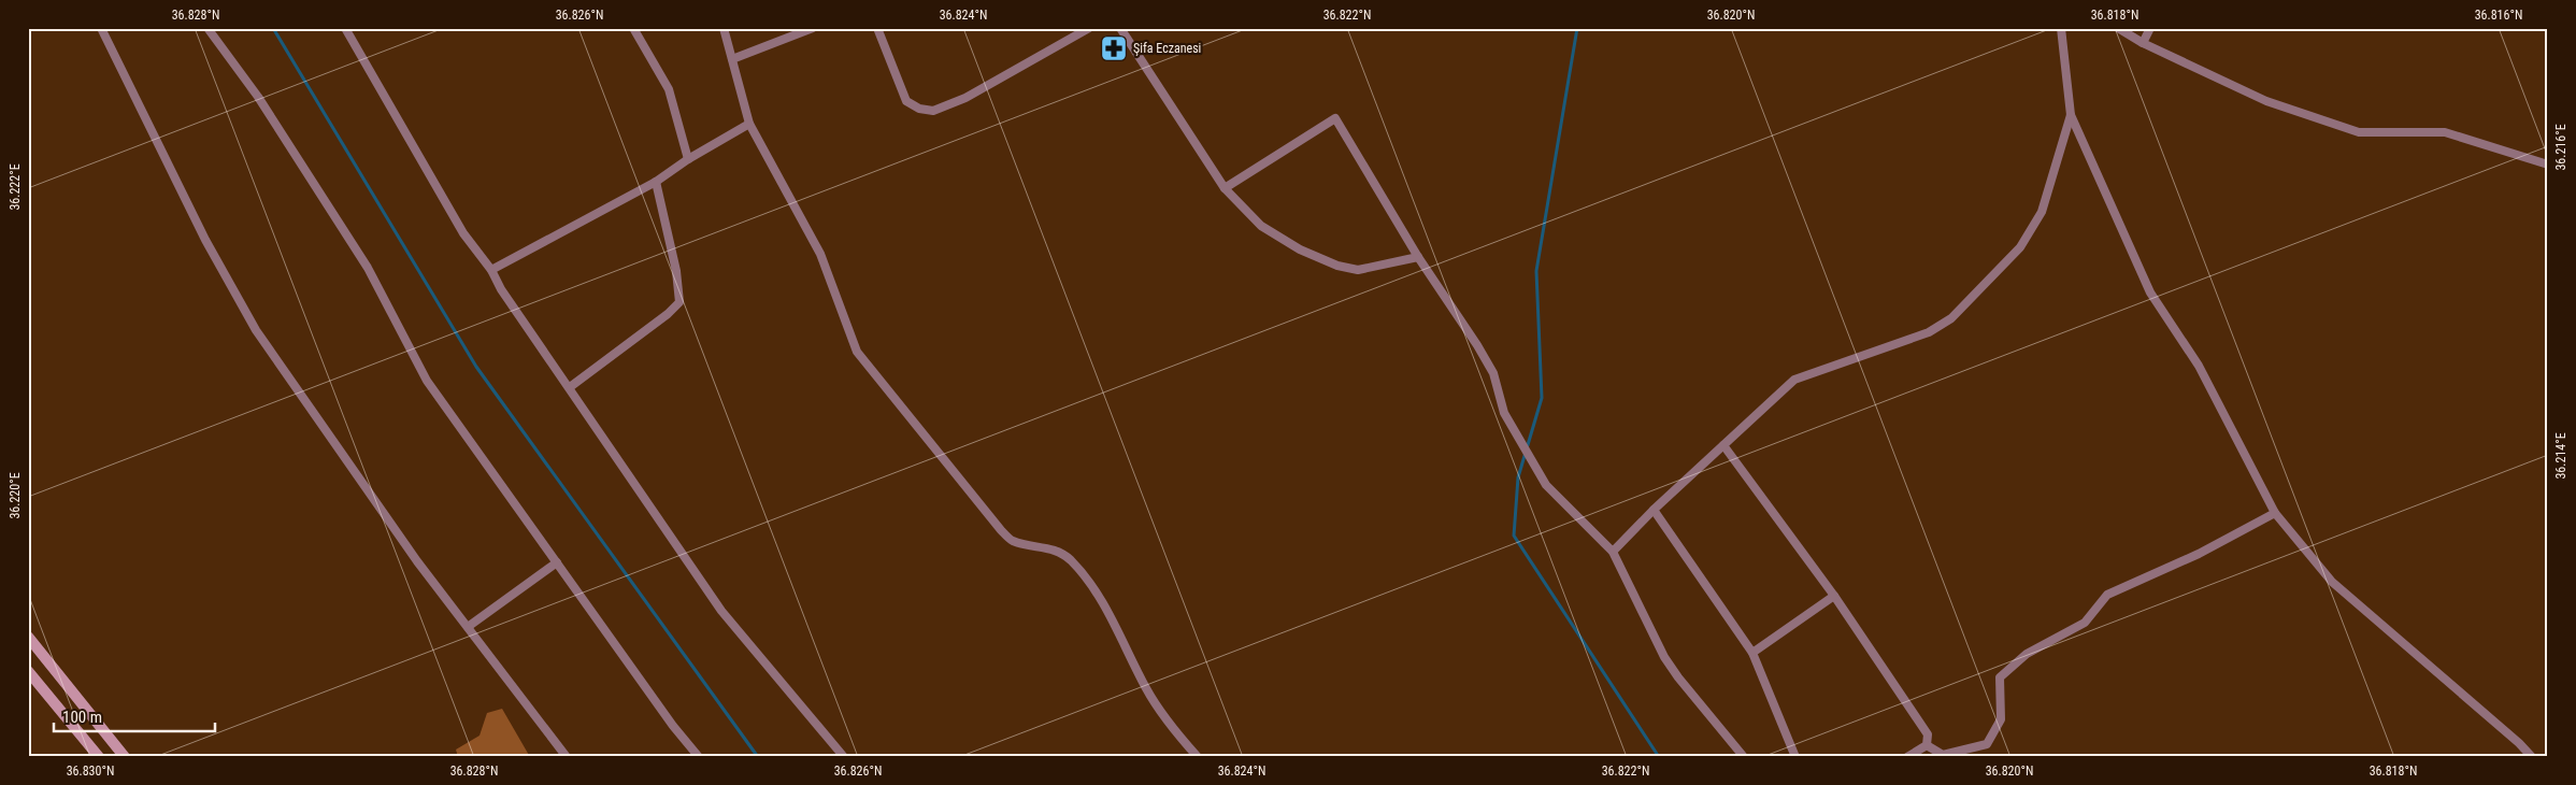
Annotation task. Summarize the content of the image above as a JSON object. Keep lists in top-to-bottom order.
{
  "places": {
    "pharmacy": ["Şifa Eczanesi"]
  },
  "scale_bar": "100 m",
  "coordinates": [
    "36.828°N",
    "36.826°N",
    "36.824°N",
    "36.822°N",
    "36.820°N",
    "36.818°N",
    "36.816°N",
    "36.216°E",
    "36.222°E",
    "36.214°E",
    "36.220°E",
    "36.830°N"
  ]
}
